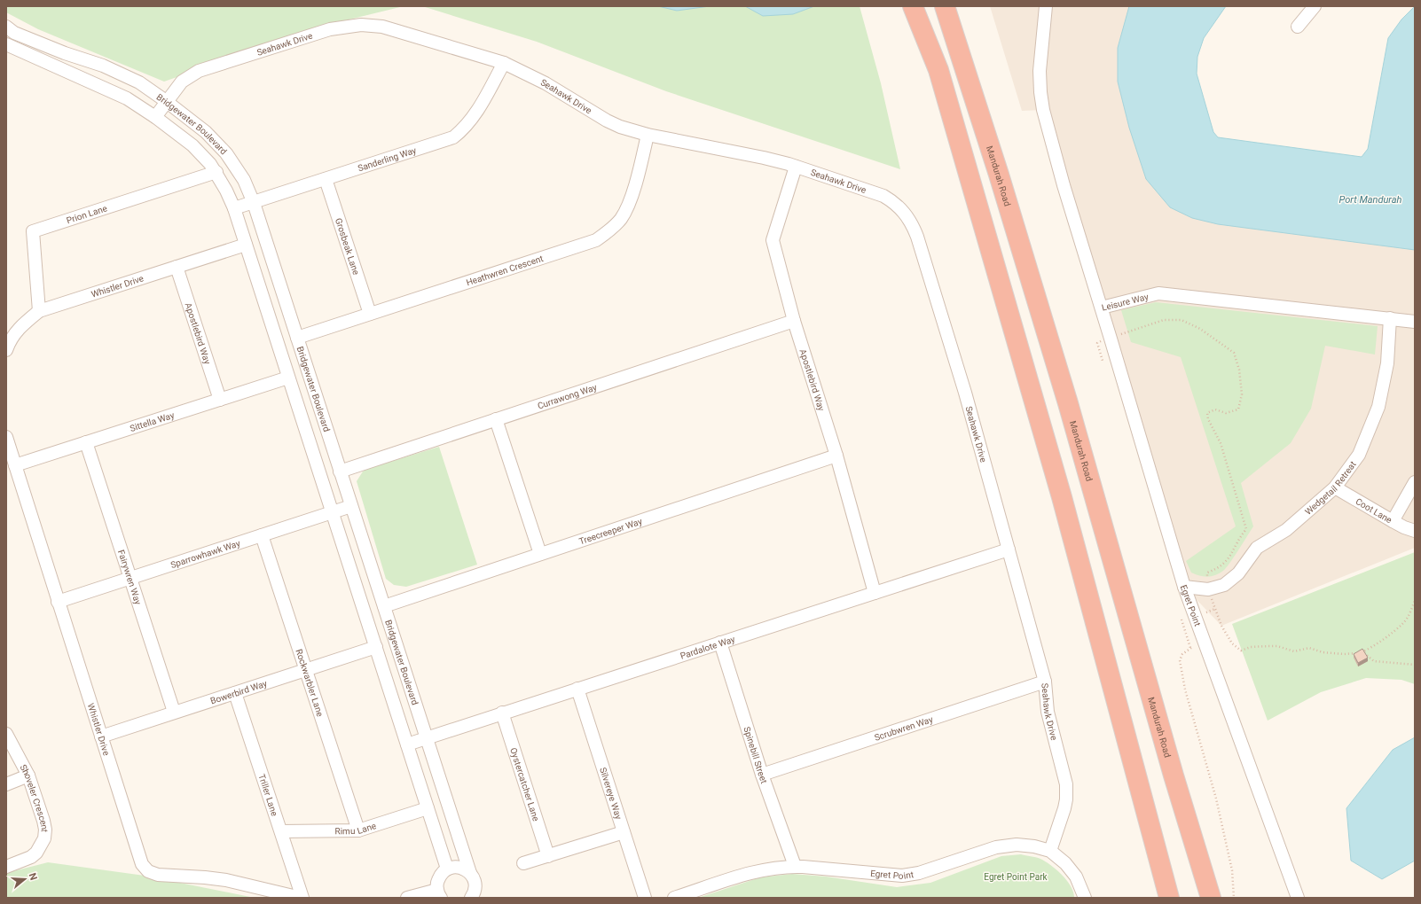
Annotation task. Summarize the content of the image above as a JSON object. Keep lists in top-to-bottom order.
{
  "streets": {
    "highway": ["Mandurah Road"],
    "street": [
      "Seahawk Drive",
      "Bridgewater Boulevard",
      "Sanderling Way",
      "Prion Lane",
      "Grosbeak Lane",
      "Heathwren Crescent",
      "Whistler Drive",
      "Leisure Way",
      "Apostlebird Way",
      "Currawong Way",
      "Sittella Way",
      "Wedgetail Retreat",
      "Coot Lane",
      "Treecreeper Way",
      "Sparrowhawk Way",
      "Fairywren Way",
      "Egret Point",
      "Pardalote Way",
      "Rockwarbler Lane",
      "Bowerbird Way",
      "Scrubwren Way",
      "Spinebill Street",
      "Oystercatcher Lane",
      "Silvereye Way",
      "Triller Lane",
      "Shoveler Crescent",
      "Rimu Lane"
    ]
  },
  "crossings": [
    ["Seahawk Drive", "Bridgewater Boulevard"],
    ["Seahawk Drive", "Sanderling Way"],
    ["Seahawk Drive", "Heathwren Crescent"],
    ["Seahawk Drive", "Apostlebird Way"],
    ["Seahawk Drive", "Egret Point"],
    ["Seahawk Drive", "Pardalote Way"],
    ["Seahawk Drive", "Scrubwren Way"],
    ["Bridgewater Boulevard", "Sanderling Way"],
    ["Bridgewater Boulevard", "Prion Lane"],
    ["Bridgewater Boulevard", "Heathwren Crescent"],
    ["Bridgewater Boulevard", "Whistler Drive"],
    ["Bridgewater Boulevard", "Currawong Way"],
    ["Bridgewater Boulevard", "Sittella Way"],
    ["Bridgewater Boulevard", "Treecreeper Way"],
    ["Bridgewater Boulevard", "Sparrowhawk Way"],
    ["Bridgewater Boulevard", "Pardalote Way"],
    ["Bridgewater Boulevard", "Bowerbird Way"],
    ["Bridgewater Boulevard", "Rimu Lane"],
    ["Sanderling Way", "Grosbeak Lane"],
    ["Prion Lane", "Whistler Drive"],
    ["Grosbeak Lane", "Heathwren Crescent"],
    ["Whistler Drive", "Apostlebird Way"],
    ["Whistler Drive", "Sittella Way"],
    ["Whistler Drive", "Sparrowhawk Way"],
    ["Whistler Drive", "Bowerbird Way"],
    ["Whistler Drive", "Triller Lane"],
    ["Leisure Way", "Wedgetail Retreat"],
    ["Leisure Way", "Egret Point"],
    ["Apostlebird Way", "Currawong Way"],
    ["Apostlebird Way", "Sittella Way"],
    ["Apostlebird Way", "Treecreeper Way"],
    ["Apostlebird Way", "Pardalote Way"],
    ["Sittella Way", "Fairywren Way"],
    ["Wedgetail Retreat", "Coot Lane"],
    ["Wedgetail Retreat", "Egret Point"],
    ["Sparrowhawk Way", "Fairywren Way"],
    ["Sparrowhawk Way", "Rockwarbler Lane"],
    ["Fairywren Way", "Bowerbird Way"],
    ["Egret Point", "Spinebill Street"],
    ["Pardalote Way", "Spinebill Street"],
    ["Pardalote Way", "Oystercatcher Lane"],
    ["Pardalote Way", "Silvereye Way"],
    ["Rockwarbler Lane", "Bowerbird Way"],
    ["Rockwarbler Lane", "Rimu Lane"],
    ["Bowerbird Way", "Triller Lane"],
    ["Scrubwren Way", "Spinebill Street"],
    ["Triller Lane", "Rimu Lane"]
  ],
  "water": ["Port Mandurah"],
  "parks": ["Egret Point Park"],
  "north": "right"
}
